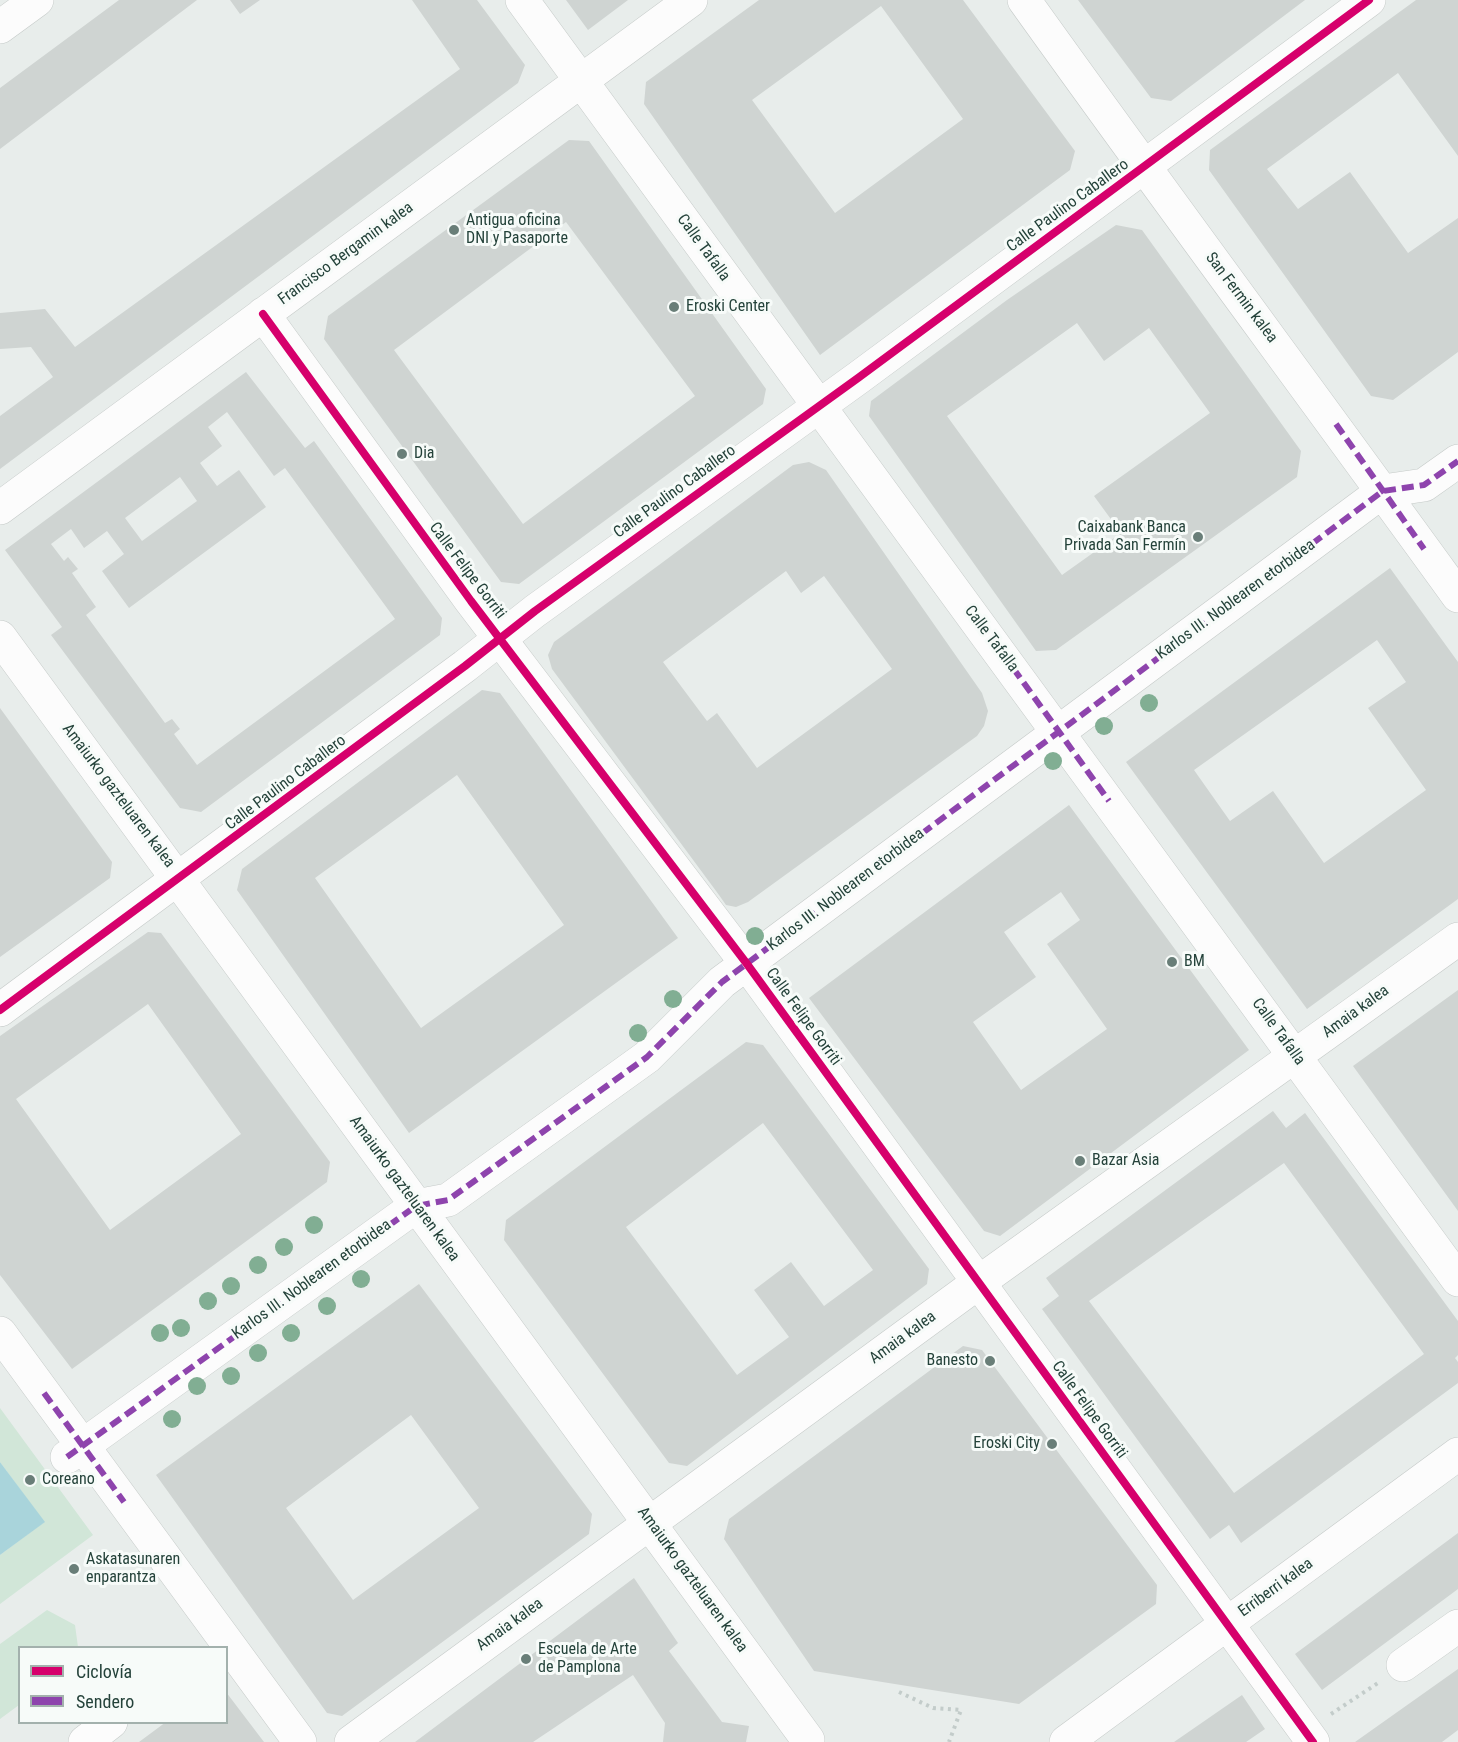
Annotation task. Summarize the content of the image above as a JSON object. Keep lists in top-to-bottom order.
{
  "streets": {
    "street": [
      "Calle Paulino Caballero",
      "Calle Tafalla",
      "Francisco Bergamin kalea",
      "San Fermin kalea",
      "Calle Felipe Gorriti",
      "Karlos III. Noblearen etorbidea",
      "Amaiurko gazteluaren kalea",
      "Amaia kalea",
      "Erriberri kalea"
    ]
  },
  "crossings": [
    ["Calle Paulino Caballero", "Calle Tafalla"],
    ["Calle Paulino Caballero", "San Fermin kalea"],
    ["Calle Paulino Caballero", "Calle Felipe Gorriti"],
    ["Calle Paulino Caballero", "Amaiurko gazteluaren kalea"],
    ["Calle Tafalla", "Francisco Bergamin kalea"],
    ["Calle Tafalla", "Karlos III. Noblearen etorbidea"],
    ["Calle Tafalla", "Amaia kalea"],
    ["Francisco Bergamin kalea", "Calle Felipe Gorriti"],
    ["San Fermin kalea", "Karlos III. Noblearen etorbidea"],
    ["Calle Felipe Gorriti", "Karlos III. Noblearen etorbidea"],
    ["Calle Felipe Gorriti", "Amaia kalea"],
    ["Calle Felipe Gorriti", "Erriberri kalea"],
    ["Karlos III. Noblearen etorbidea", "Amaiurko gazteluaren kalea"],
    ["Amaiurko gazteluaren kalea", "Amaia kalea"]
  ],
  "places": [
    "Antigua oficina DNI y Pasaporte",
    "Eroski Center",
    "Dia",
    "Caixabank Banca Privada San Fermín",
    "BM",
    "Bazar Asia",
    "Banesto",
    "Eroski City",
    "Coreano",
    "Askatasunaren enparantza",
    "Escuela de Arte de Pamplona"
  ],
  "legend": ["Ciclovía", "Sendero"]
}
